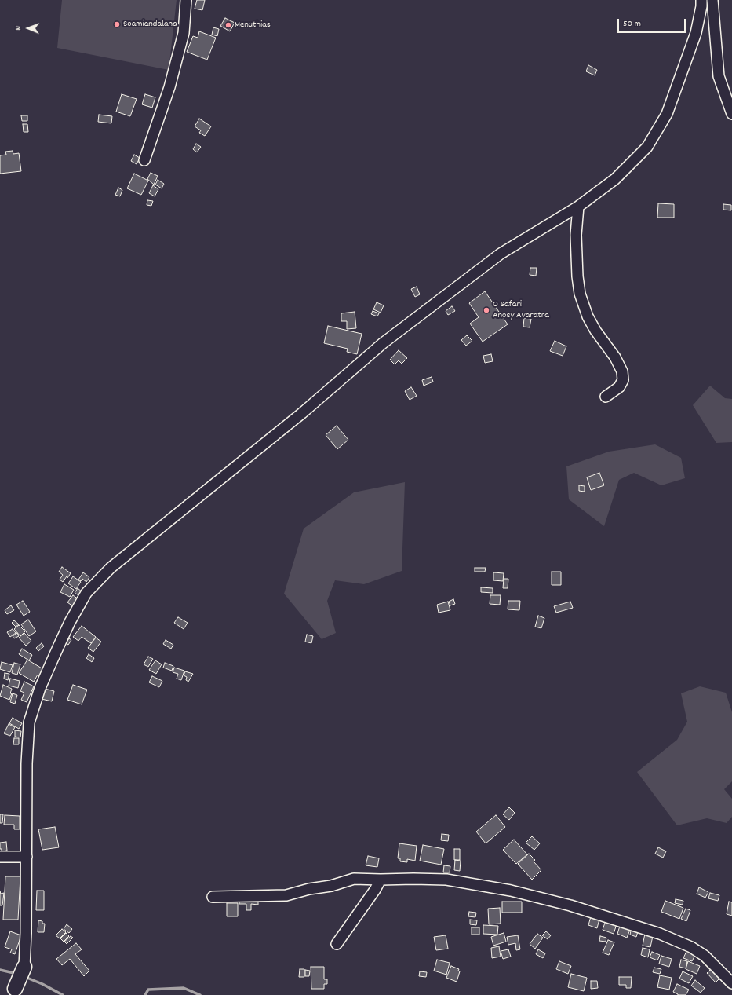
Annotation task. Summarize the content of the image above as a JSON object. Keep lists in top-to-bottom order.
{
  "places": ["Soamiandalana", "Menuthias", "O Safari Anosy Avaratra"],
  "scale_bar": "50 m",
  "north": "left"
}
